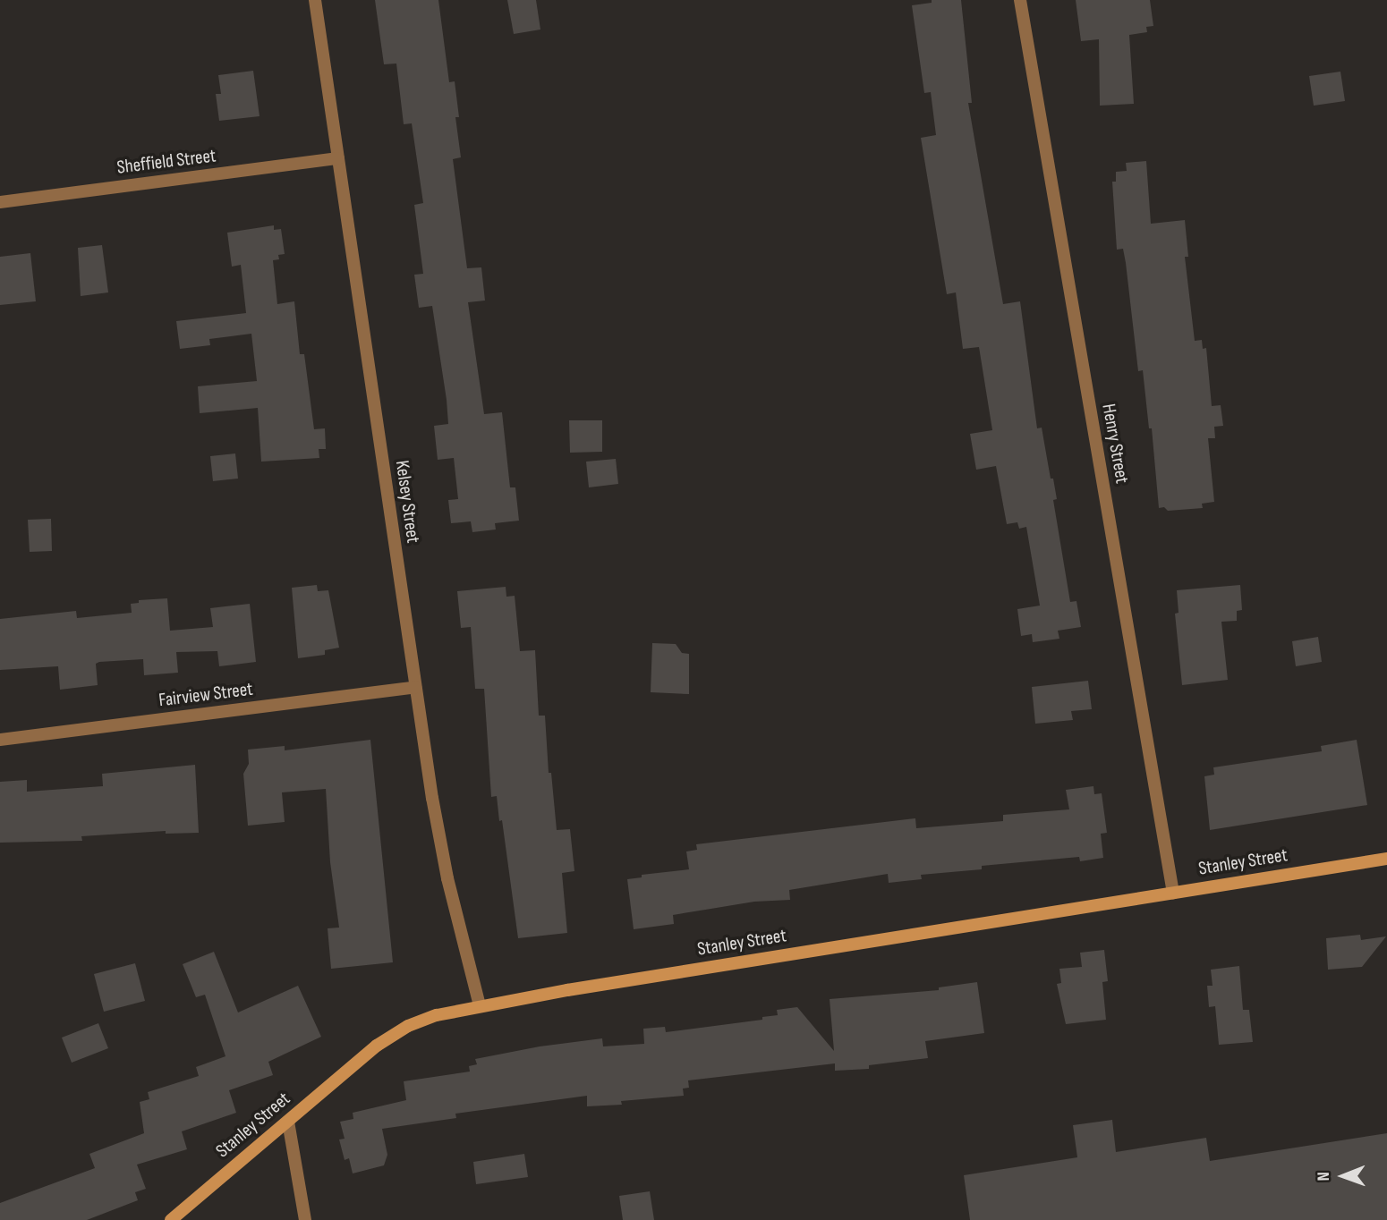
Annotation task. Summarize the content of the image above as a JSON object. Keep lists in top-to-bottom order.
{
  "streets": {
    "main road": ["Stanley Street"],
    "street": [
      "Sheffield Street",
      "Henry Street",
      "Kelsey Street",
      "Fairview Street"
    ]
  },
  "crossings": [
    ["Sheffield Street", "Kelsey Street"],
    ["Henry Street", "Stanley Street"],
    ["Kelsey Street", "Fairview Street"],
    ["Kelsey Street", "Stanley Street"]
  ],
  "north": "left"
}
